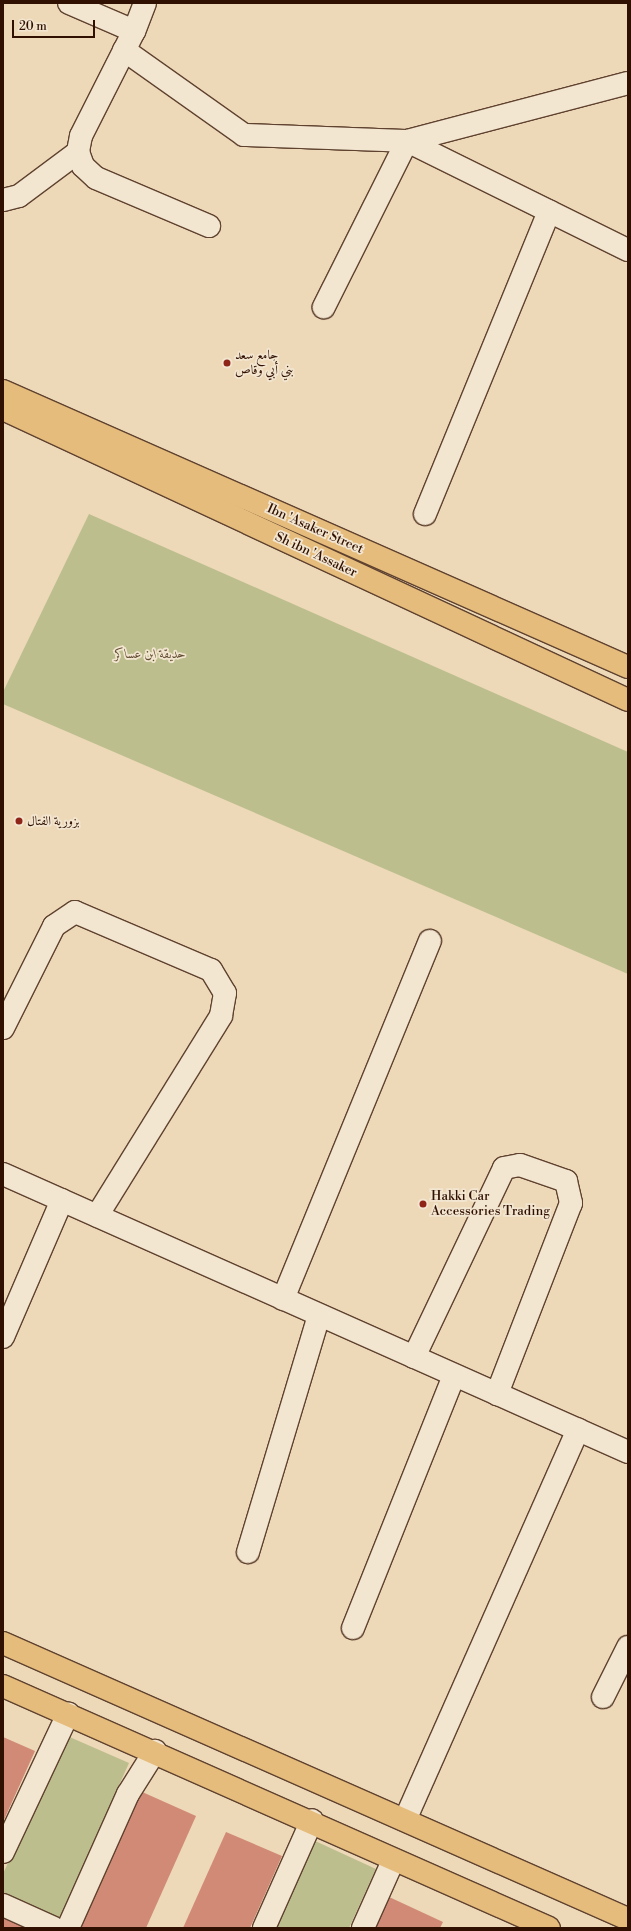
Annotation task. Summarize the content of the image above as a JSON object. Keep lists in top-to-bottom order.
{
  "streets": {
    "main road": ["Ibn 'Asaker Street", "Sh ibn 'Assaker"]
  },
  "parks": ["حديقة ابن عساكر"],
  "places": ["جامع سعد بني أبي وقاص", "بزورية الفتال", "Hakki Car Accessories Trading"],
  "scale_bar": "20 m"
}
